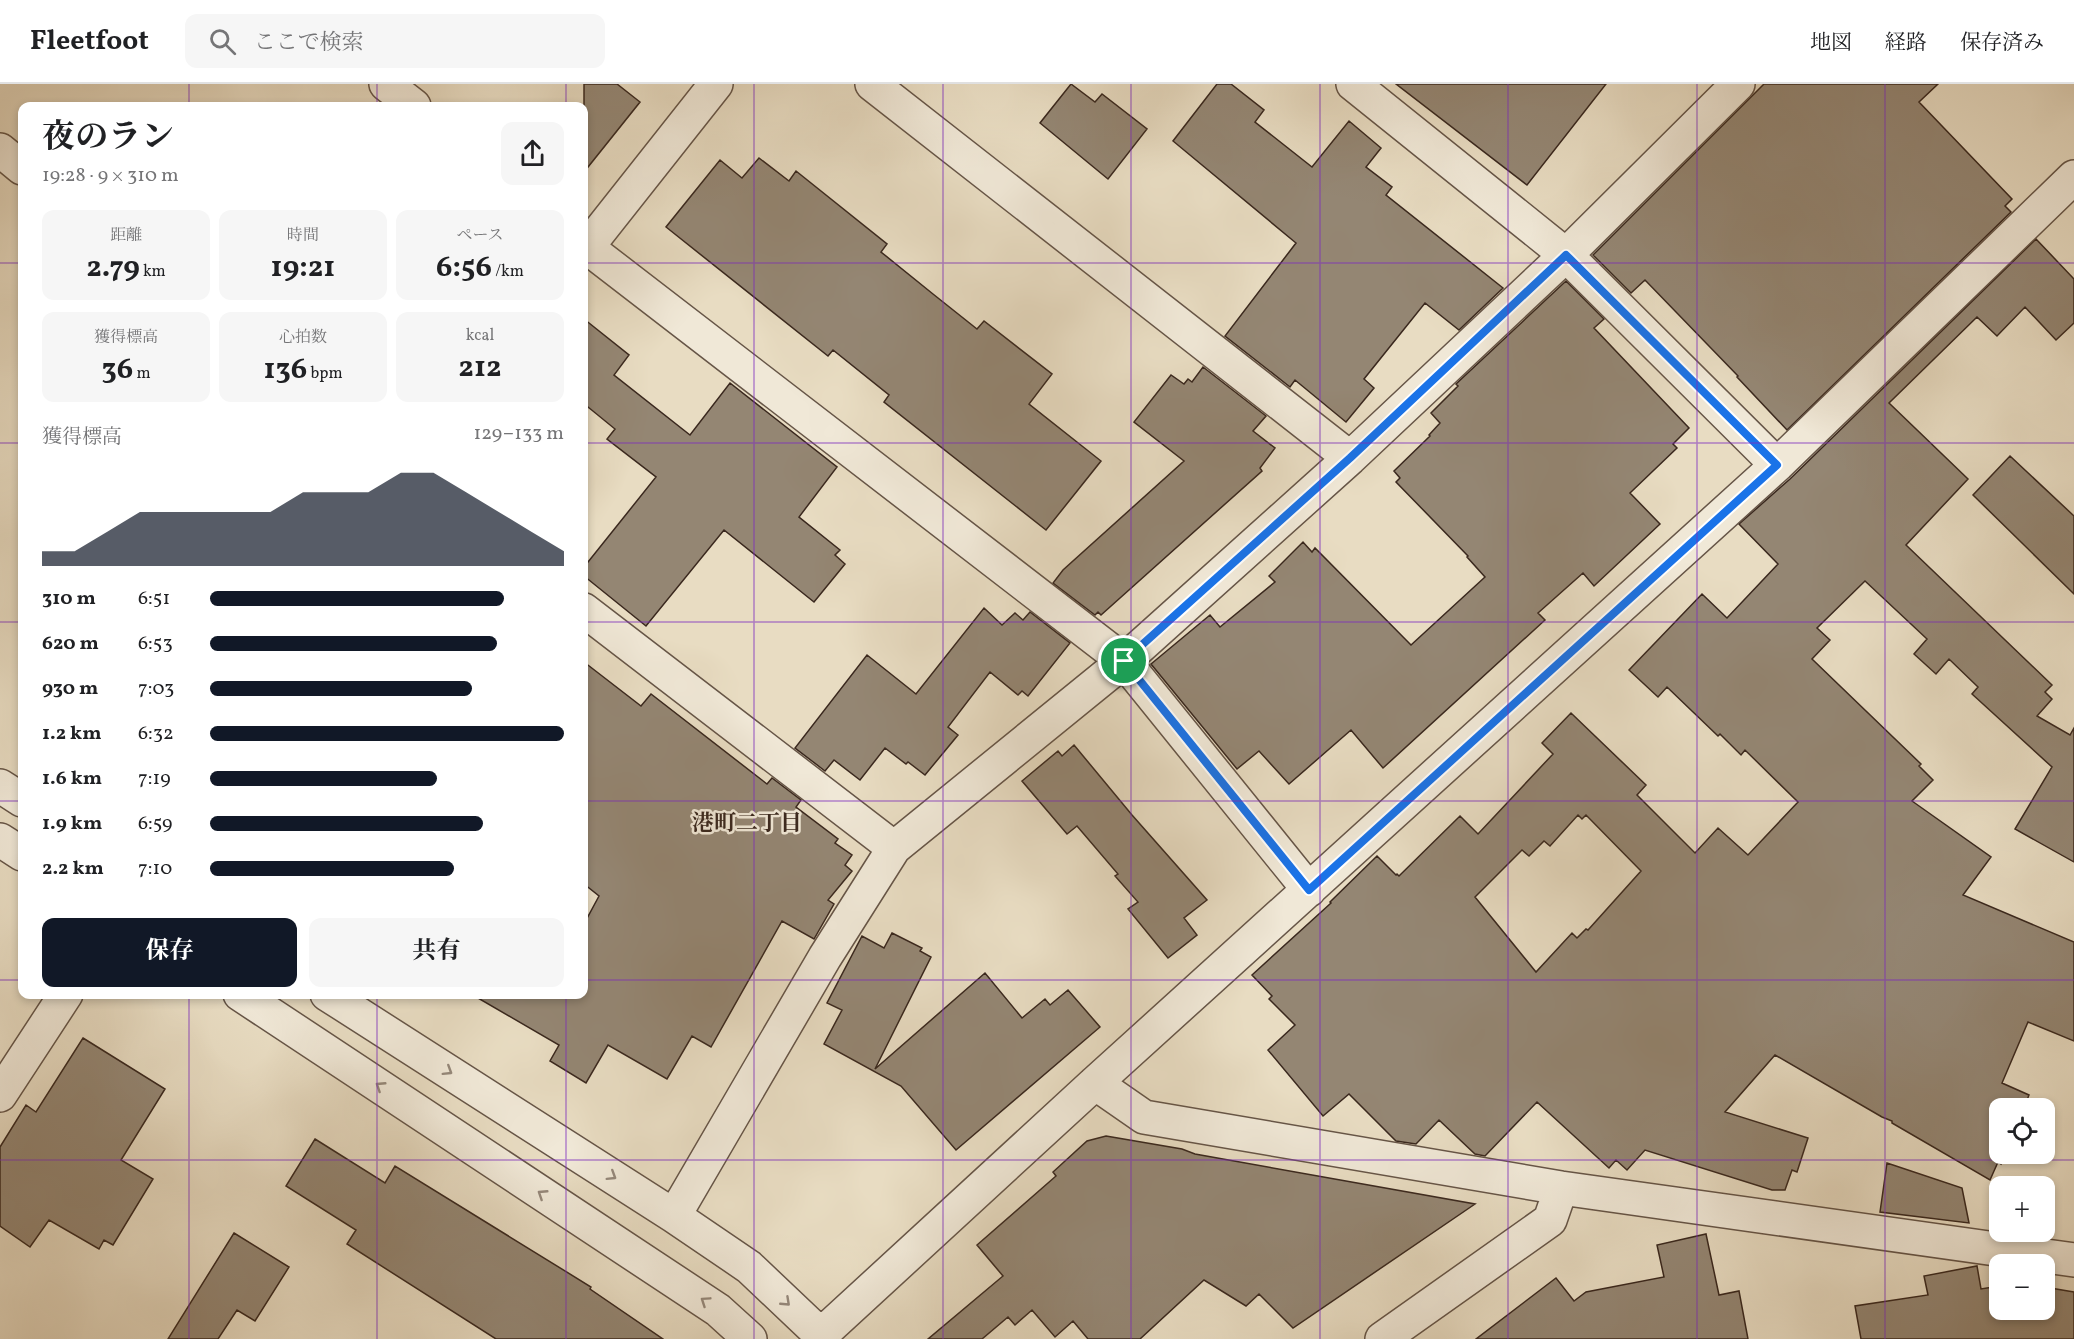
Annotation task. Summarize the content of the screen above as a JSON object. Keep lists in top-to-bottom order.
{
  "districts": ["港町二丁目"],
  "page": {
    "header": "Fleetfoot",
    "search": "ここで検索",
    "nav": ["地図", "経路", "保存済み"],
    "heading": ["夜のラン", "19:28 · 9 × 310 m"],
    "stats": [
      ["距離", "2.79 km"],
      ["時間", "19:21"],
      ["ペース", "6:56 /km"],
      ["獲得標高", "36 m"],
      ["心拍数", "136 bpm"],
      ["kcal", "212"]
    ],
    "chart": ["獲得標高", "129–133 m"],
    "list": [
      {
        "name": "310 m",
        "note": "6:51"
      },
      {
        "name": "620 m",
        "note": "6:53"
      },
      {
        "name": "930 m",
        "note": "7:03"
      },
      {
        "name": "1.2 km",
        "note": "6:32"
      },
      {
        "name": "1.6 km",
        "note": "7:19"
      },
      {
        "name": "1.9 km",
        "note": "6:59"
      },
      {
        "name": "2.2 km",
        "note": "7:10"
      }
    ],
    "buttons": ["保存", "共有"],
    "map_buttons": ["+", "−"]
  }
}
